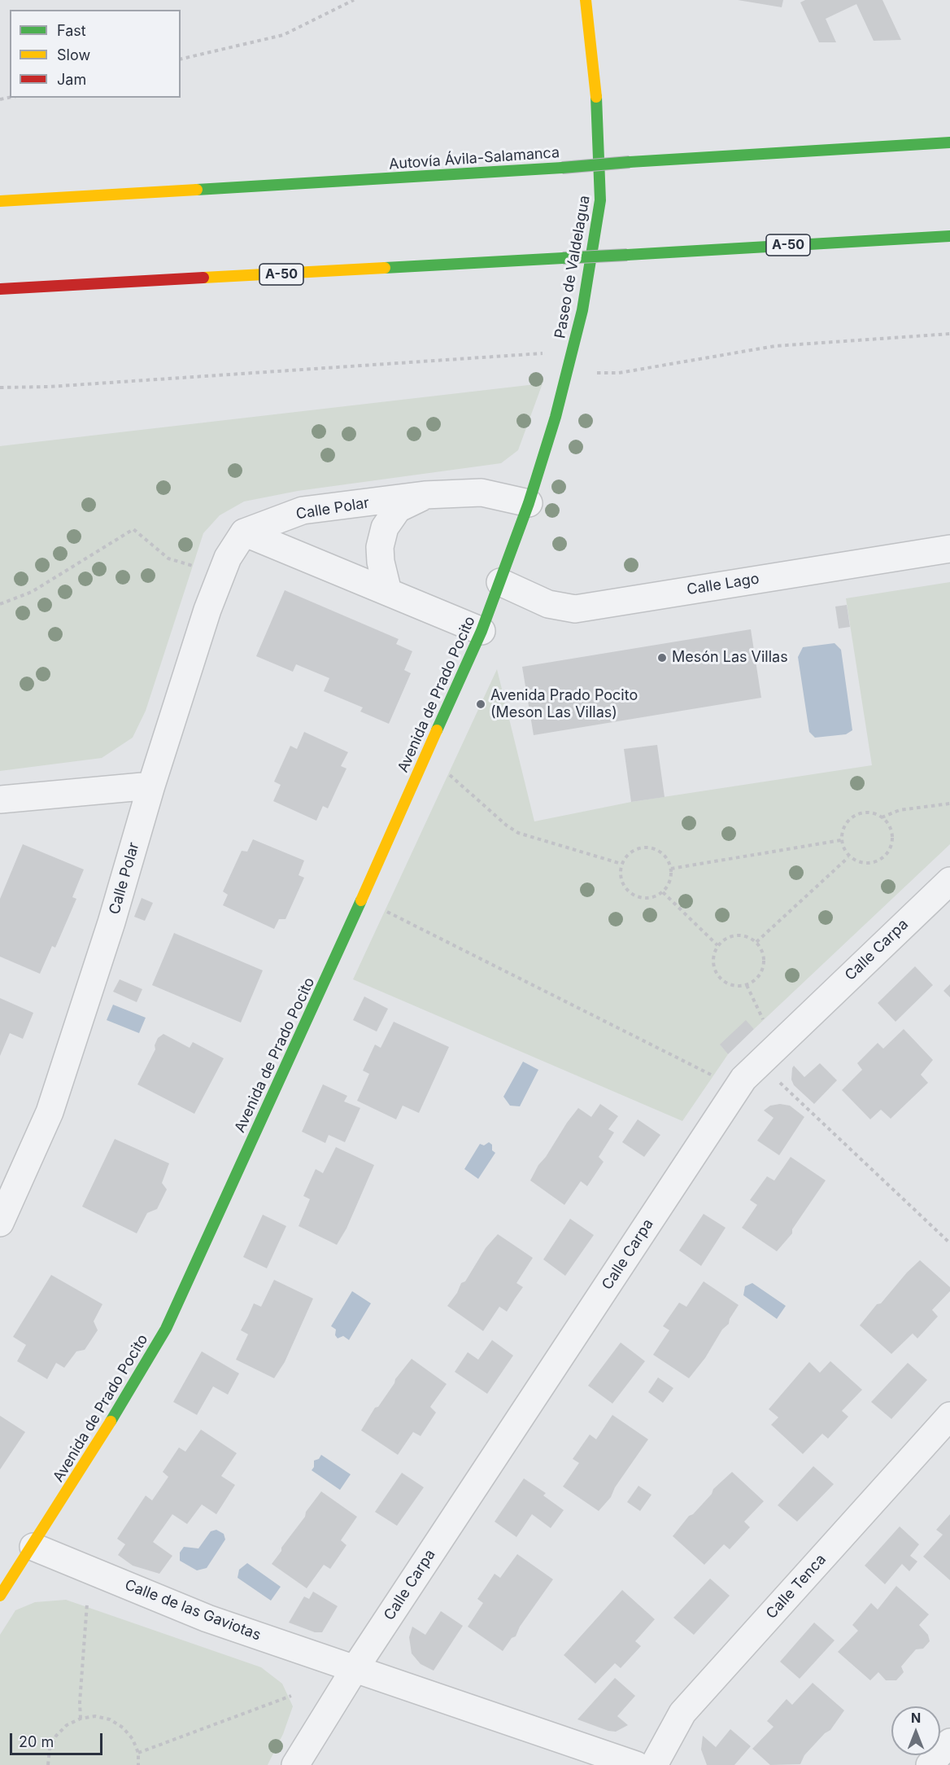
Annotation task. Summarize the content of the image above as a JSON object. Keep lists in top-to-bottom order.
{
  "streets": {
    "main road": [
      "Autovía Ávila-Salamanca",
      "A-50",
      "Paseo de Valdelagua",
      "Avenida de Prado Pocito"
    ],
    "street": [
      "Calle Polar",
      "Calle Lago",
      "Calle Carpa",
      "Calle Tenca",
      "Calle de las Gaviotas"
    ]
  },
  "crossings": [
    ["Paseo de Valdelagua", "Calle Polar"],
    ["Paseo de Valdelagua", "Avenida de Prado Pocito"],
    ["Calle Polar", "Avenida de Prado Pocito"],
    ["Calle Lago", "Avenida de Prado Pocito"],
    ["Avenida de Prado Pocito", "Calle de las Gaviotas"],
    ["Calle Carpa", "Calle de las Gaviotas"]
  ],
  "places": ["Mesón Las Villas", "Avenida Prado Pocito (Meson Las Villas)"],
  "legend": ["Fast", "Slow", "Jam"],
  "scale_bar": "20 m",
  "north": "top"
}
